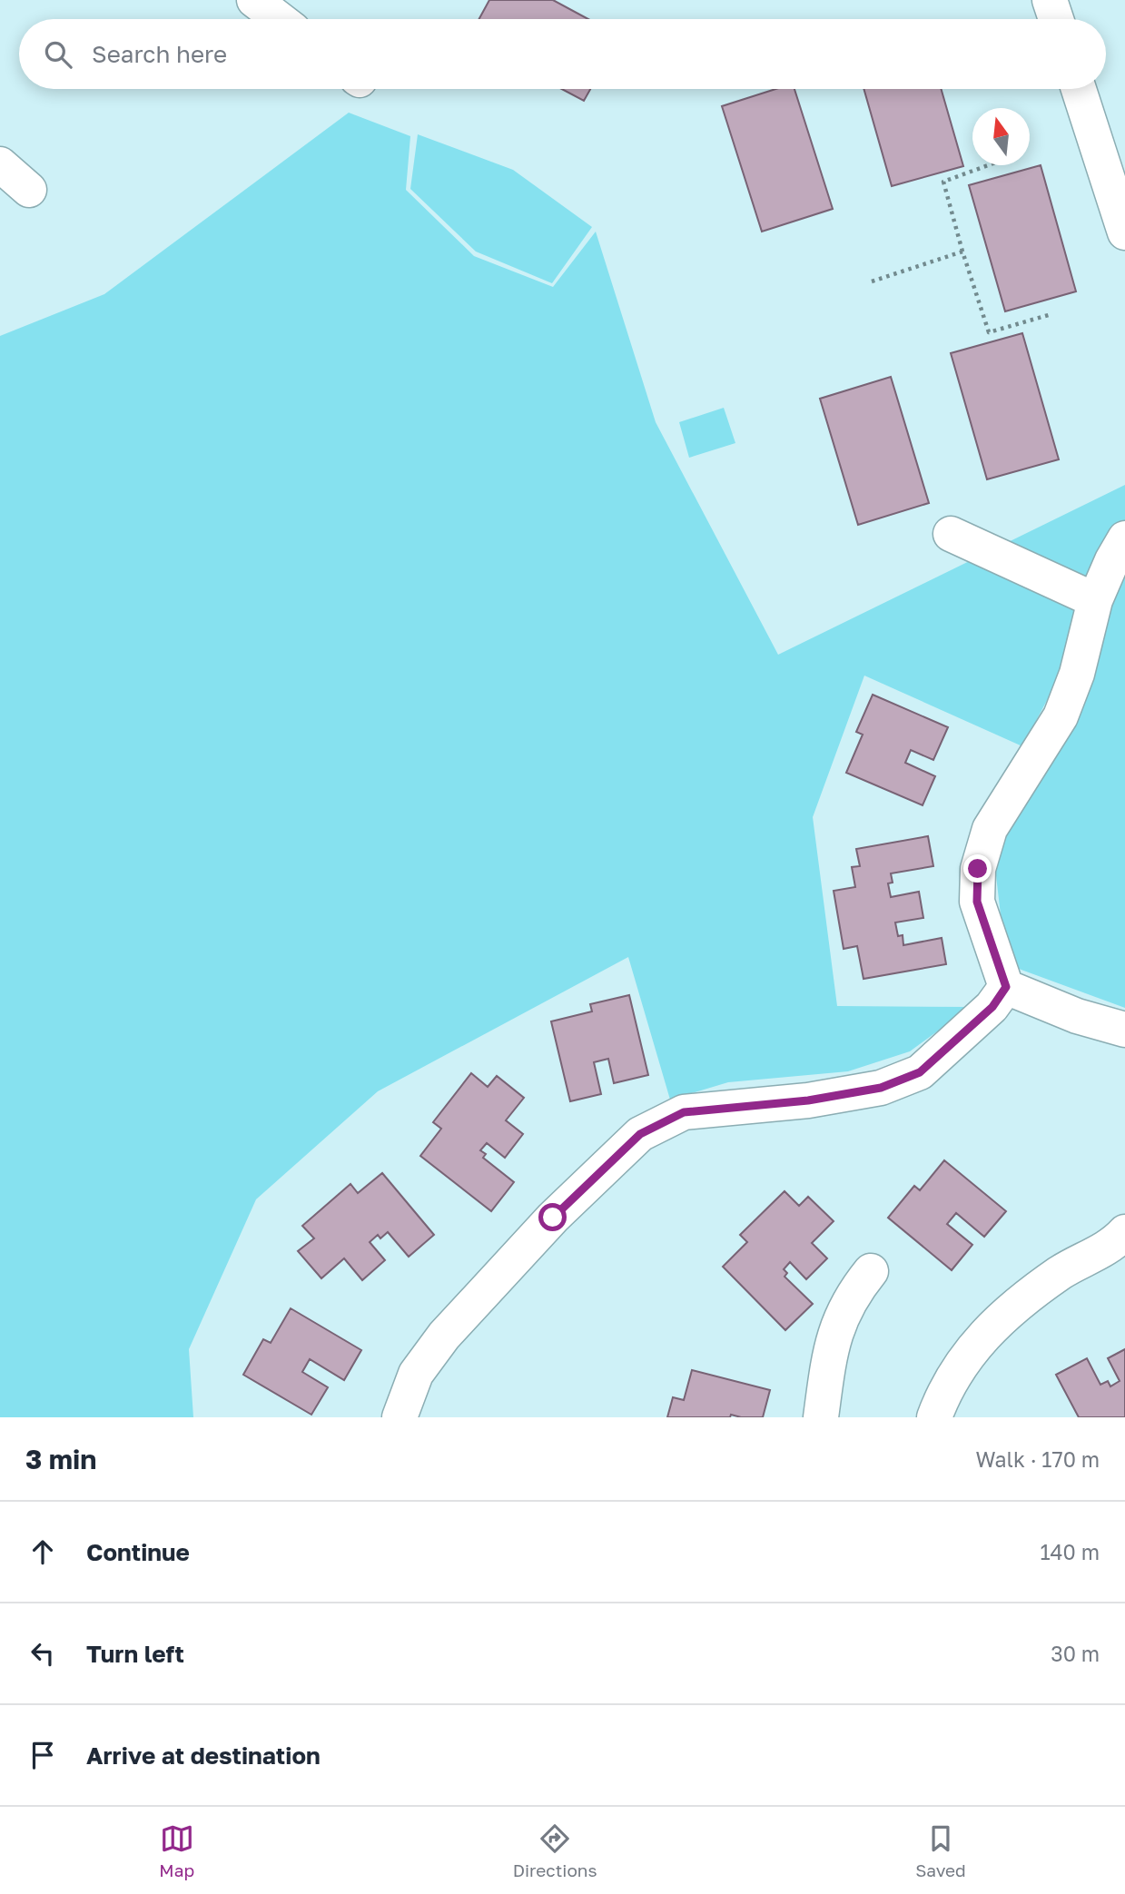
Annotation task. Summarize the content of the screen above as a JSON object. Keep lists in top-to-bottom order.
{
  "north": "top",
  "page": {
    "search": "Search here",
    "heading": ["3 min", "Walk · 170 m"],
    "list": [
      ["Continue", "140 m"],
      ["Turn left", "30 m"],
      "Arrive at destination"
    ],
    "nav": ["Map", "Directions", "Saved"]
  }
}
